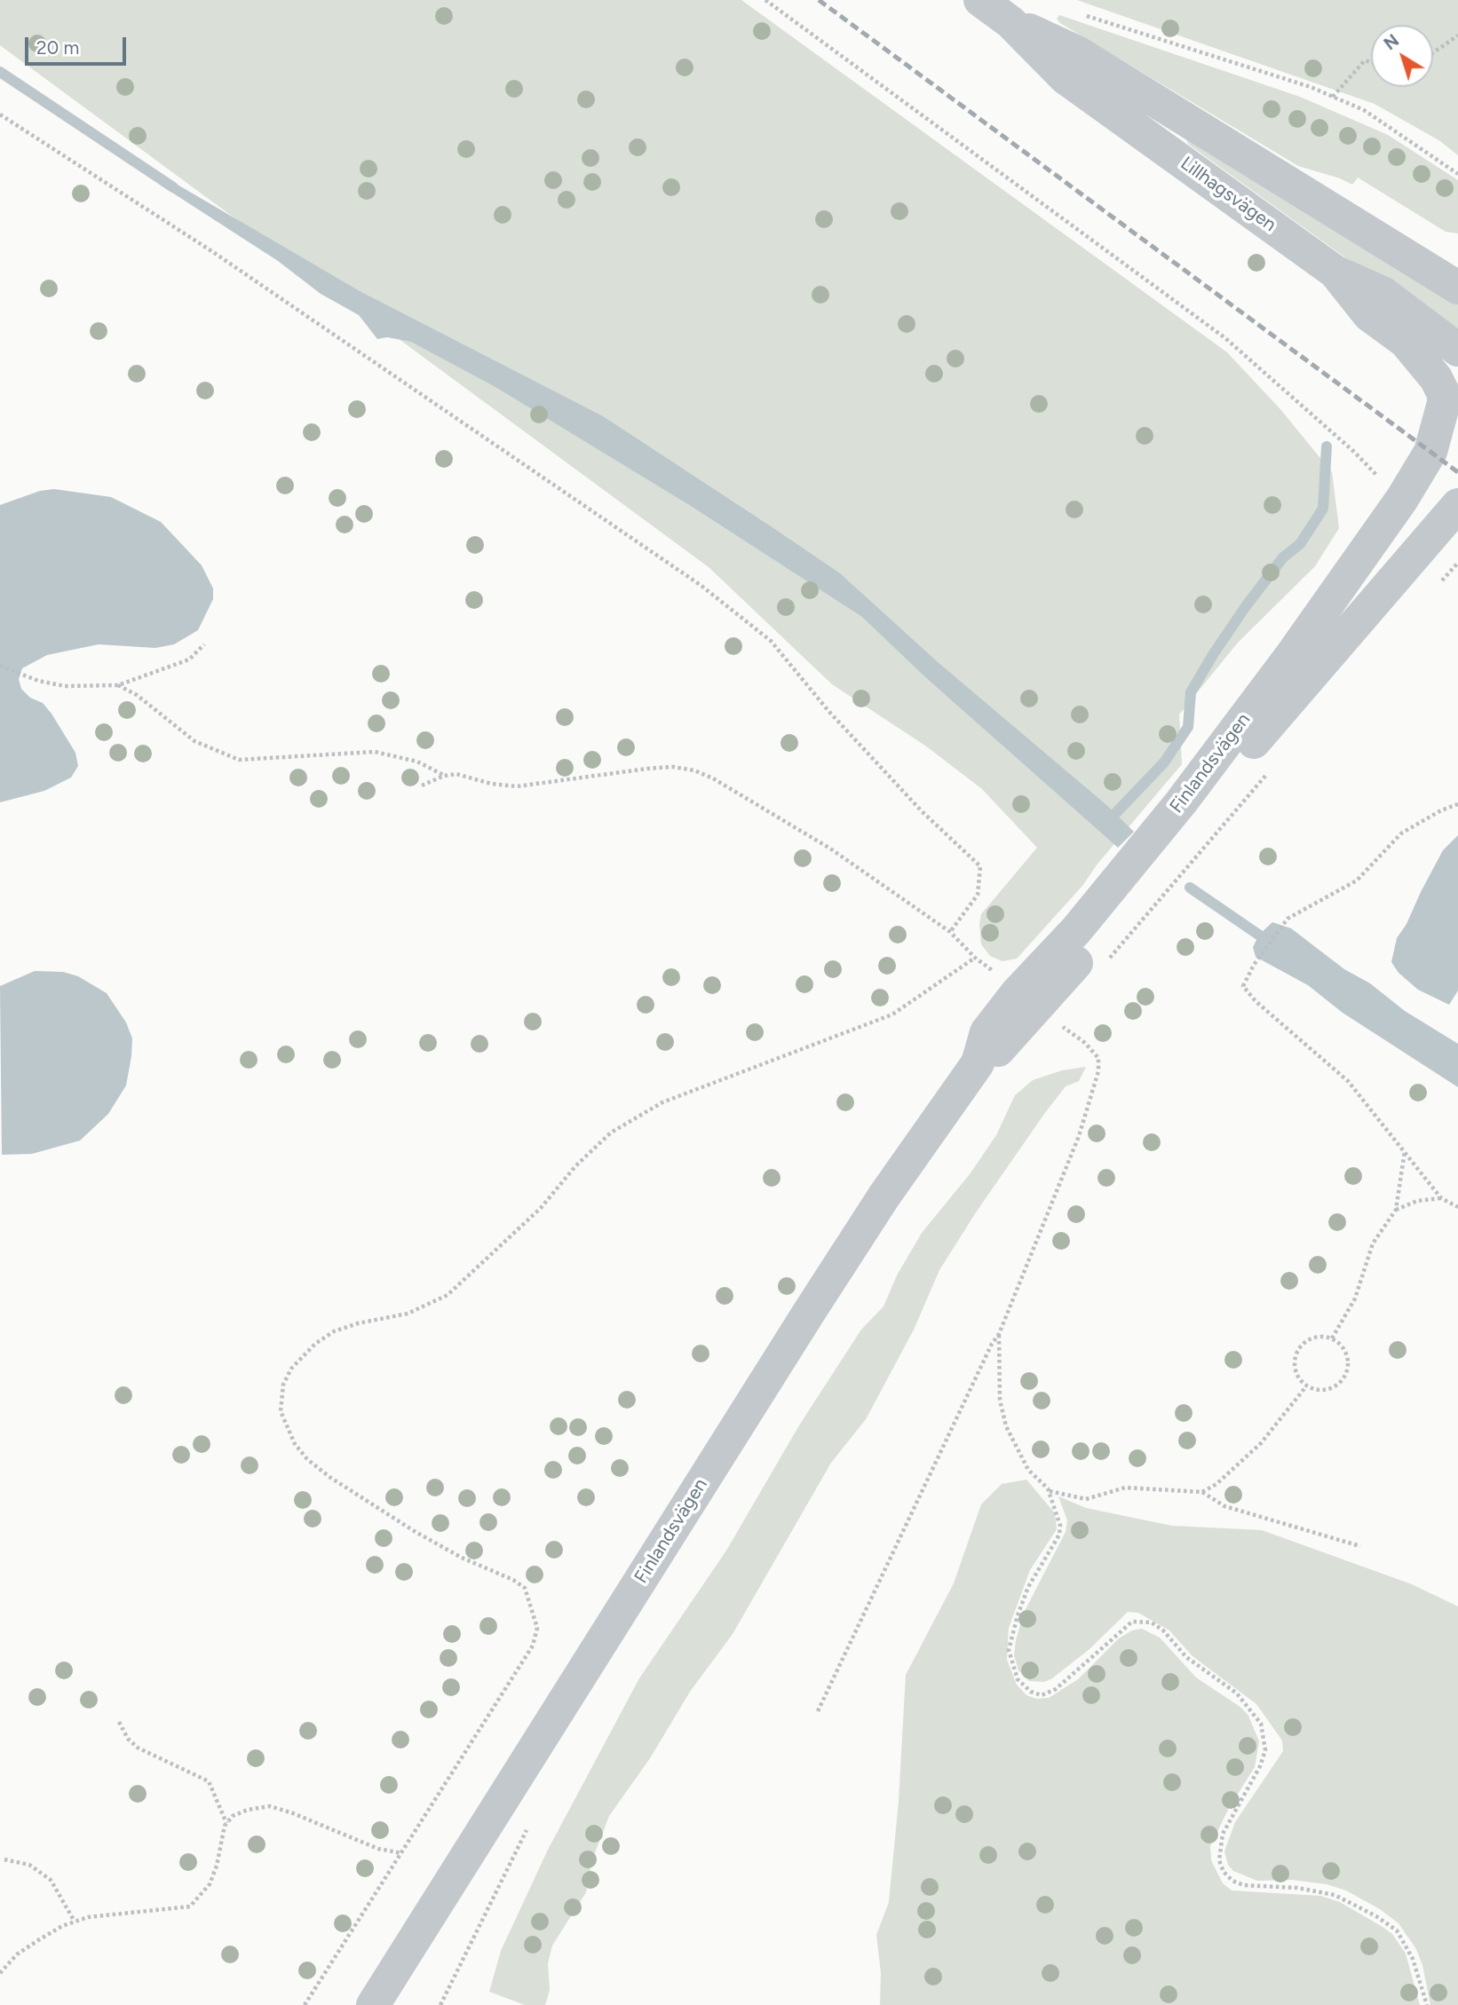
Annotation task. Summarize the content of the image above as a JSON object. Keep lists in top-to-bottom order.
{
  "streets": {
    "street": ["Lillhagsvägen", "Finlandsvägen"]
  },
  "crossings": [
    ["Lillhagsvägen", "Finlandsvägen"]
  ],
  "scale_bar": "20 m",
  "north": "top left"
}
